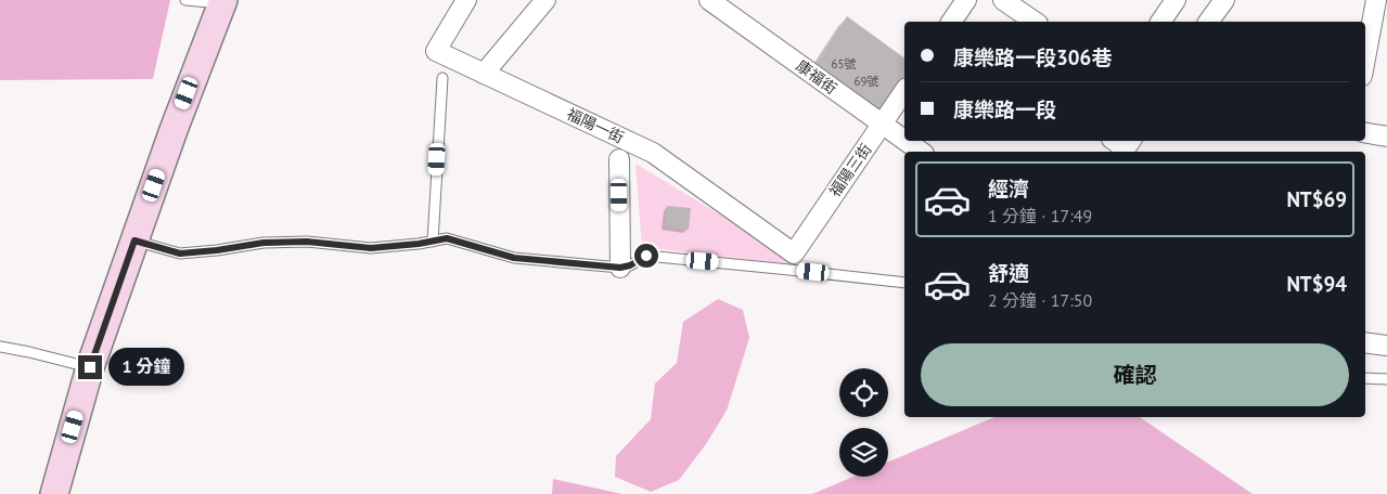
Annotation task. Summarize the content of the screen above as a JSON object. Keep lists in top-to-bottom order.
{
  "streets": {
    "street": ["康福街", "福陽一街", "福陽三街"]
  },
  "crossings": [
    ["康福街", "福陽三街"],
    ["福陽一街", "福陽三街"]
  ],
  "house_numbers": ["65號", "69號"],
  "page": {
    "banner": ["康樂路一段306巷", "康樂路一段"],
    "list": [
      {
        "name": "經濟",
        "note": "1 分鐘 · 17:49",
        "value": "NT$69"
      },
      {
        "name": "舒適",
        "note": "2 分鐘 · 17:50",
        "value": "NT$94"
      }
    ],
    "buttons": "確認",
    "bubble": "1 分鐘"
  }
}
